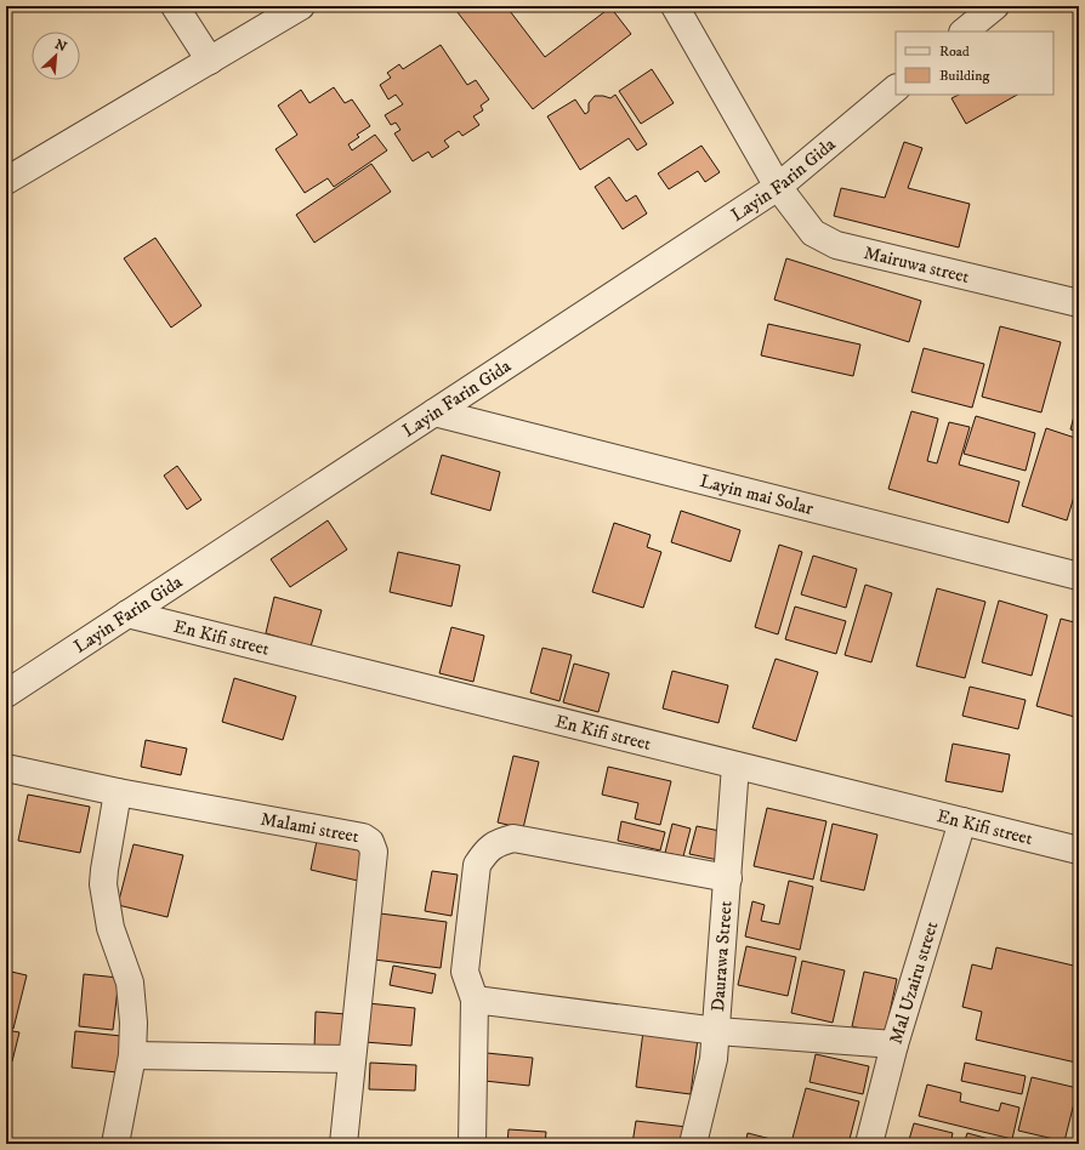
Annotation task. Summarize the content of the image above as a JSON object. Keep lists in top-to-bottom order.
{
  "streets": {
    "street": [
      "Layin Farin Gida",
      "Mairuwa street",
      "Layin mai Solar",
      "En Kifi street",
      "Malami street",
      "Daurawa Street",
      "Mal Uzairu street"
    ]
  },
  "crossings": [
    ["Layin Farin Gida", "Mairuwa street"],
    ["Layin Farin Gida", "Layin mai Solar"],
    ["Layin Farin Gida", "En Kifi street"],
    ["En Kifi street", "Daurawa Street"],
    ["En Kifi street", "Mal Uzairu street"]
  ],
  "legend": ["Road", "Building"],
  "north": "top right"
}
